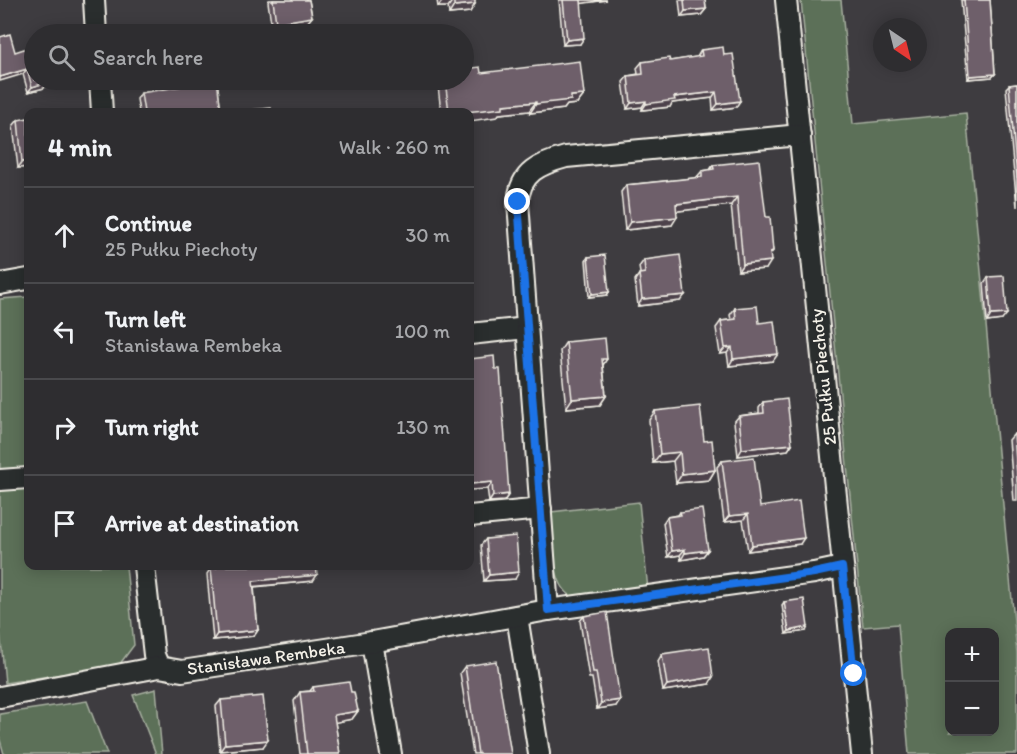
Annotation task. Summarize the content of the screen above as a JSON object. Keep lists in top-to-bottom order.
{
  "streets": {
    "street": ["25 Pułku Piechoty", "Stanisława Rembeka"]
  },
  "crossings": [
    ["25 Pułku Piechoty", "Stanisława Rembeka"]
  ],
  "north": "bottom right",
  "page": {
    "search": "Search here",
    "heading": ["4 min", "Walk · 260 m"],
    "list": [
      ["Continue", "25 Pułku Piechoty", "30 m"],
      ["Turn left", "Stanisława Rembeka", "100 m"],
      ["Turn right", "130 m"],
      "Arrive at destination"
    ],
    "map_buttons": ["+", "−"]
  }
}
